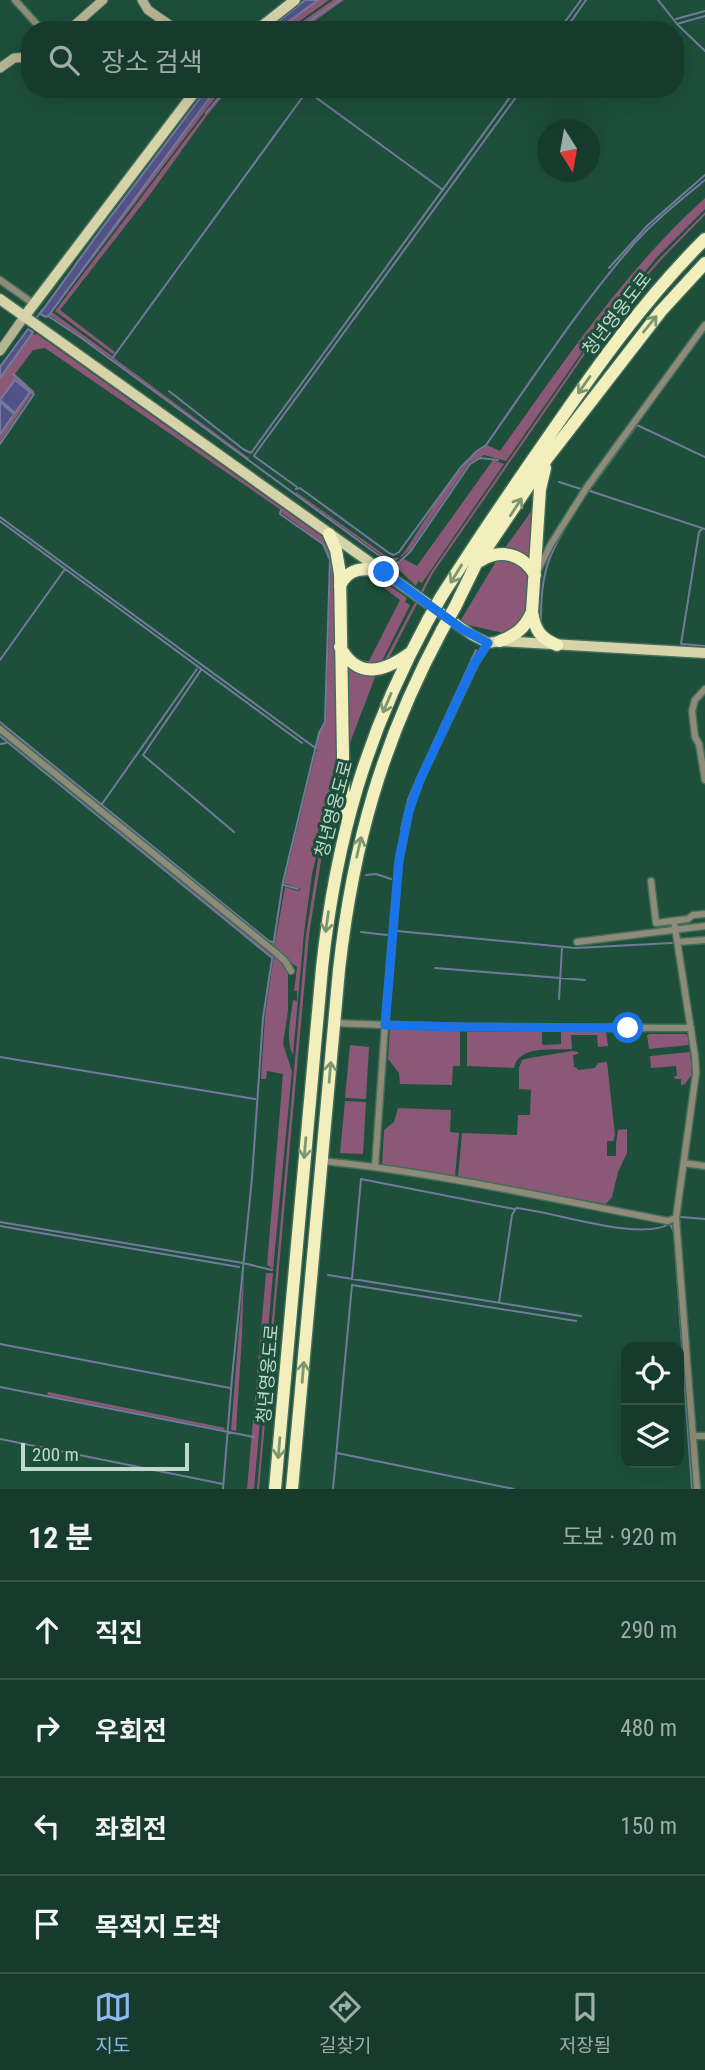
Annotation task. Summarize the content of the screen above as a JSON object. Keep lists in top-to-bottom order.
{
  "streets": {
    "highway": ["청년영웅도로"]
  },
  "scale_bar": "200 m",
  "north": "bottom",
  "page": {
    "search": "장소 검색",
    "scale": "200 m",
    "heading": ["12 분", "도보 · 920 m"],
    "list": [
      ["직진", "290 m"],
      ["우회전", "480 m"],
      ["좌회전", "150 m"],
      "목적지 도착"
    ],
    "nav": ["지도", "길찾기", "저장됨"]
  }
}
